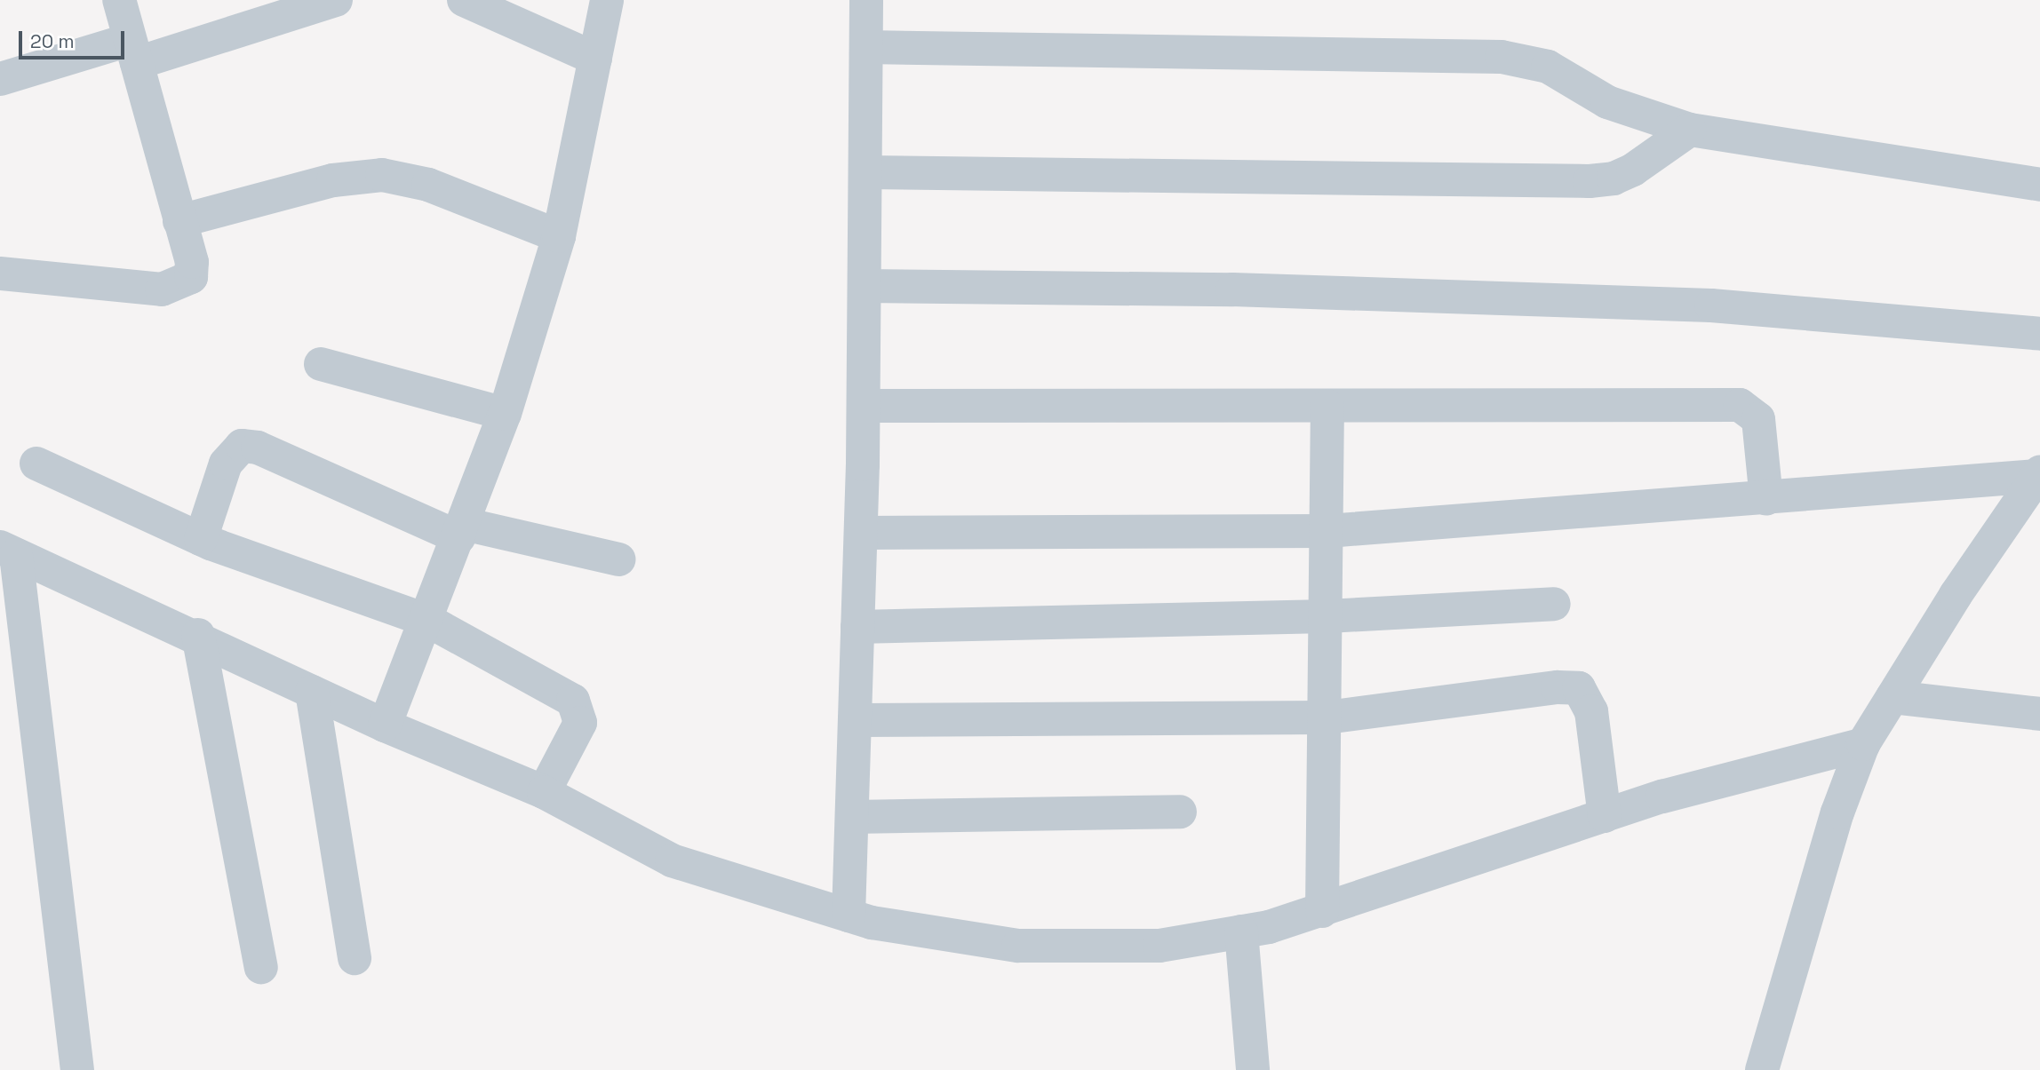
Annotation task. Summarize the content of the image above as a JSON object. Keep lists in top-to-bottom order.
{
  "scale_bar": "20 m"
}
